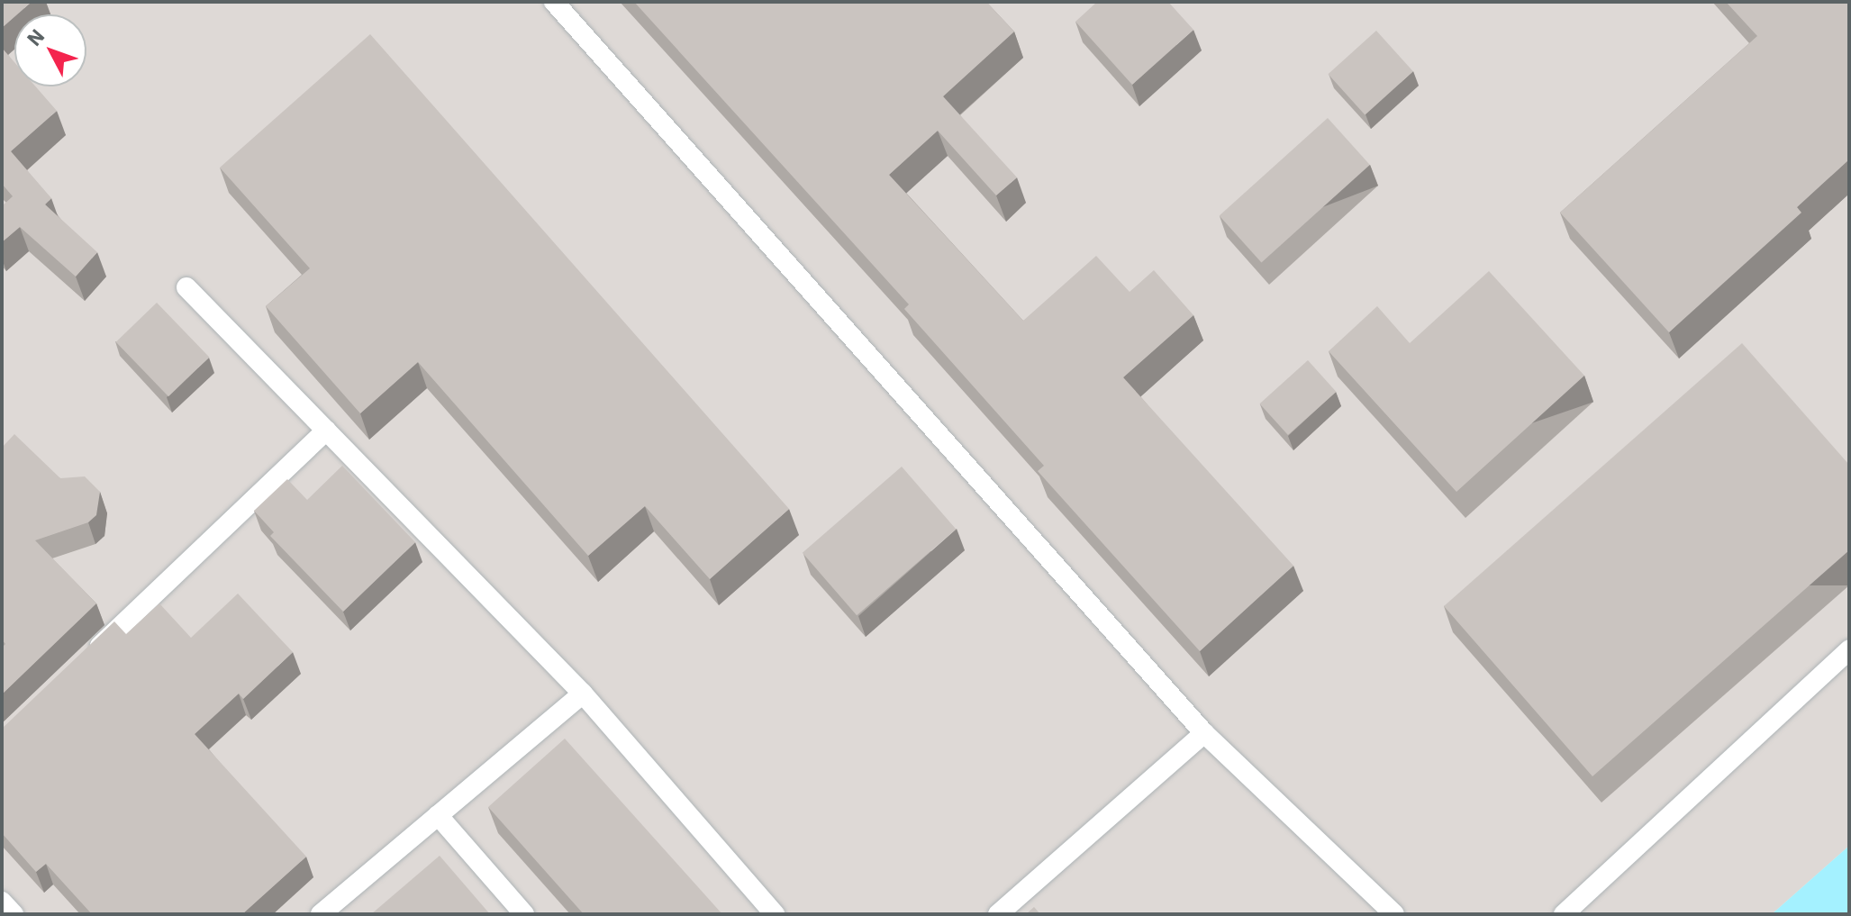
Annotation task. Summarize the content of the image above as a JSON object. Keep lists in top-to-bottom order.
{
  "north": "top left"
}
